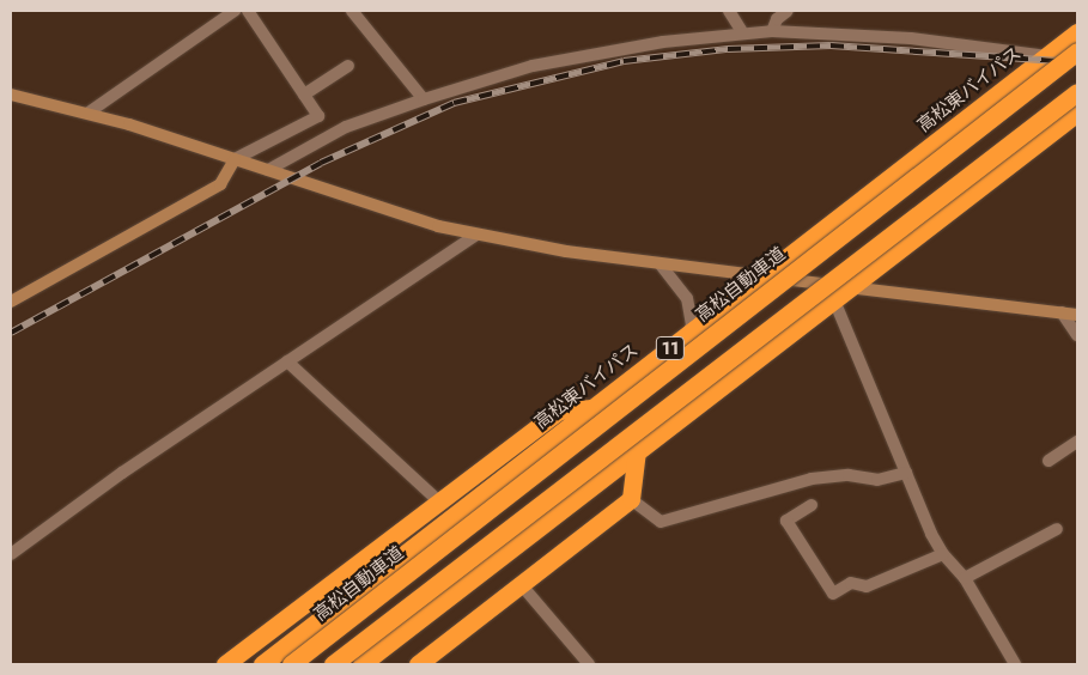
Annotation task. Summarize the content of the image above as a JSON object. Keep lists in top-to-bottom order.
{
  "streets": {
    "highway": ["高松東バイパス", "高松自動車道", "11"]
  }
}
